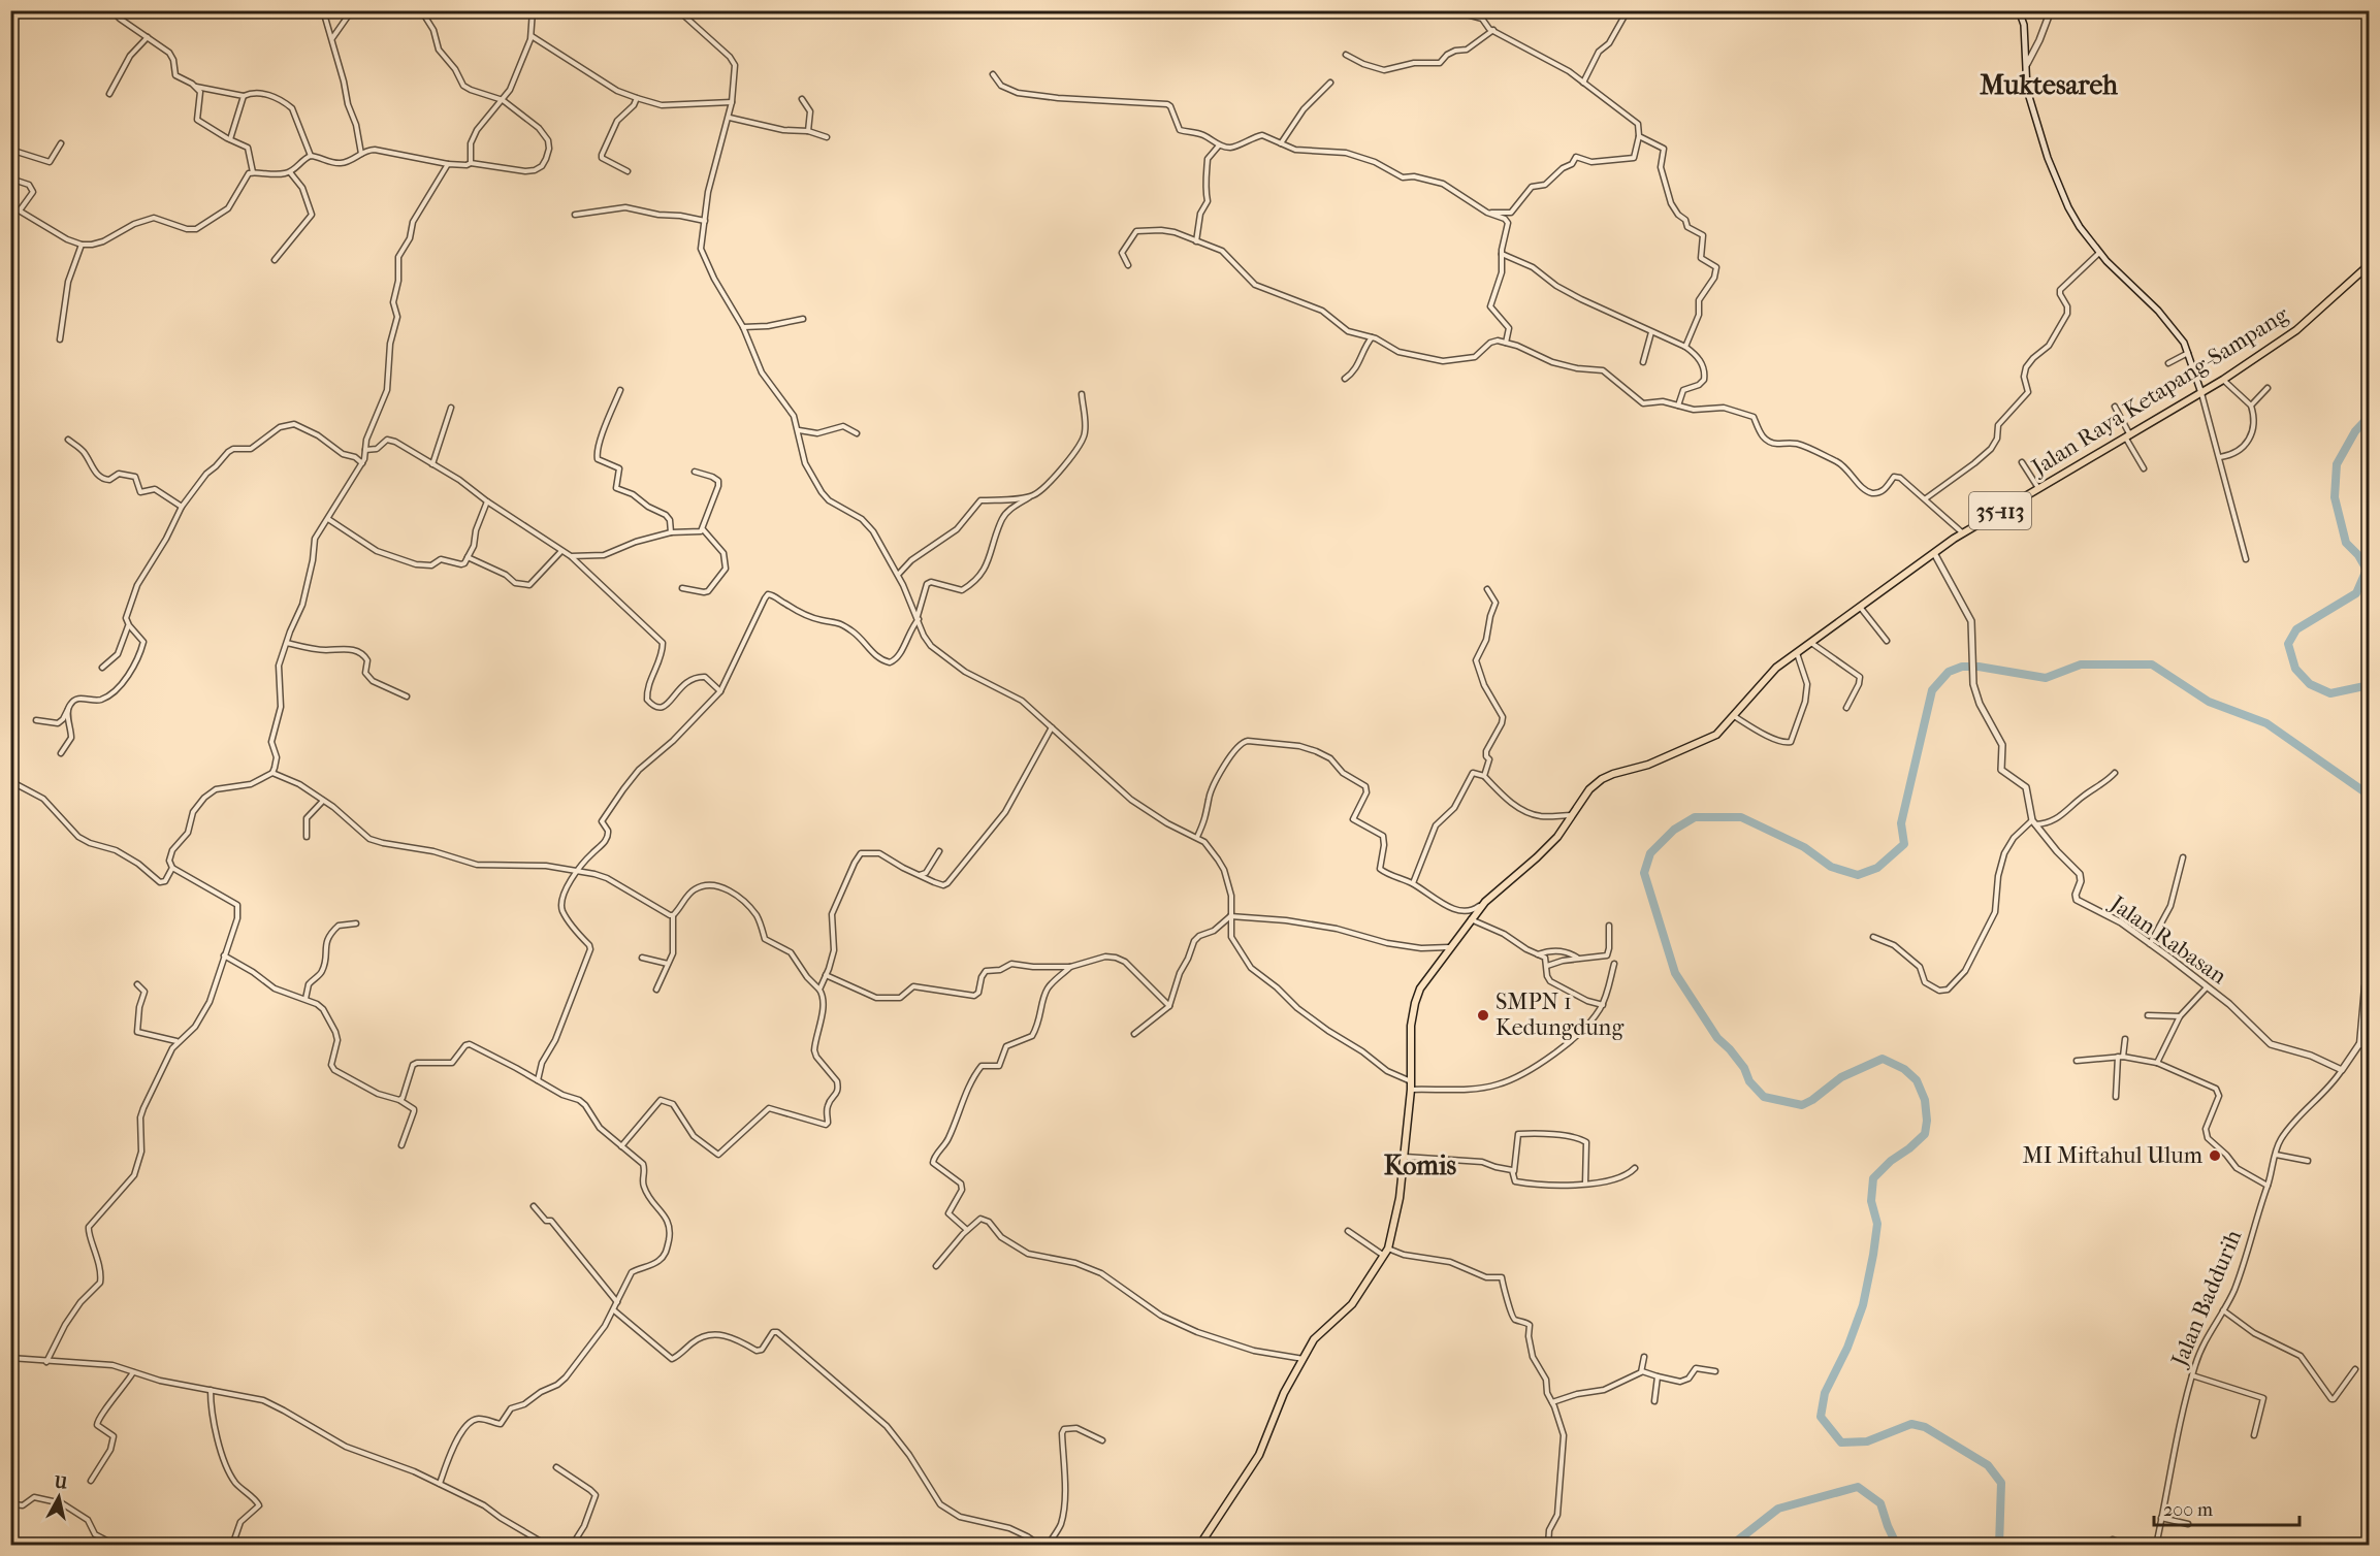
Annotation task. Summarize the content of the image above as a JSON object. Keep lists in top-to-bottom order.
{
  "streets": {
    "main road": ["Jalan Raya Ketapang-Sampang", "35-113"],
    "street": ["Jalan Rabasan", "Jalan Baddurih"]
  },
  "districts": ["Muktesareh", "Komis"],
  "places": ["SMPN 1 Kedungdung", "MI Miftahul Ulum"],
  "scale_bar": "200 m",
  "north": "top"
}
